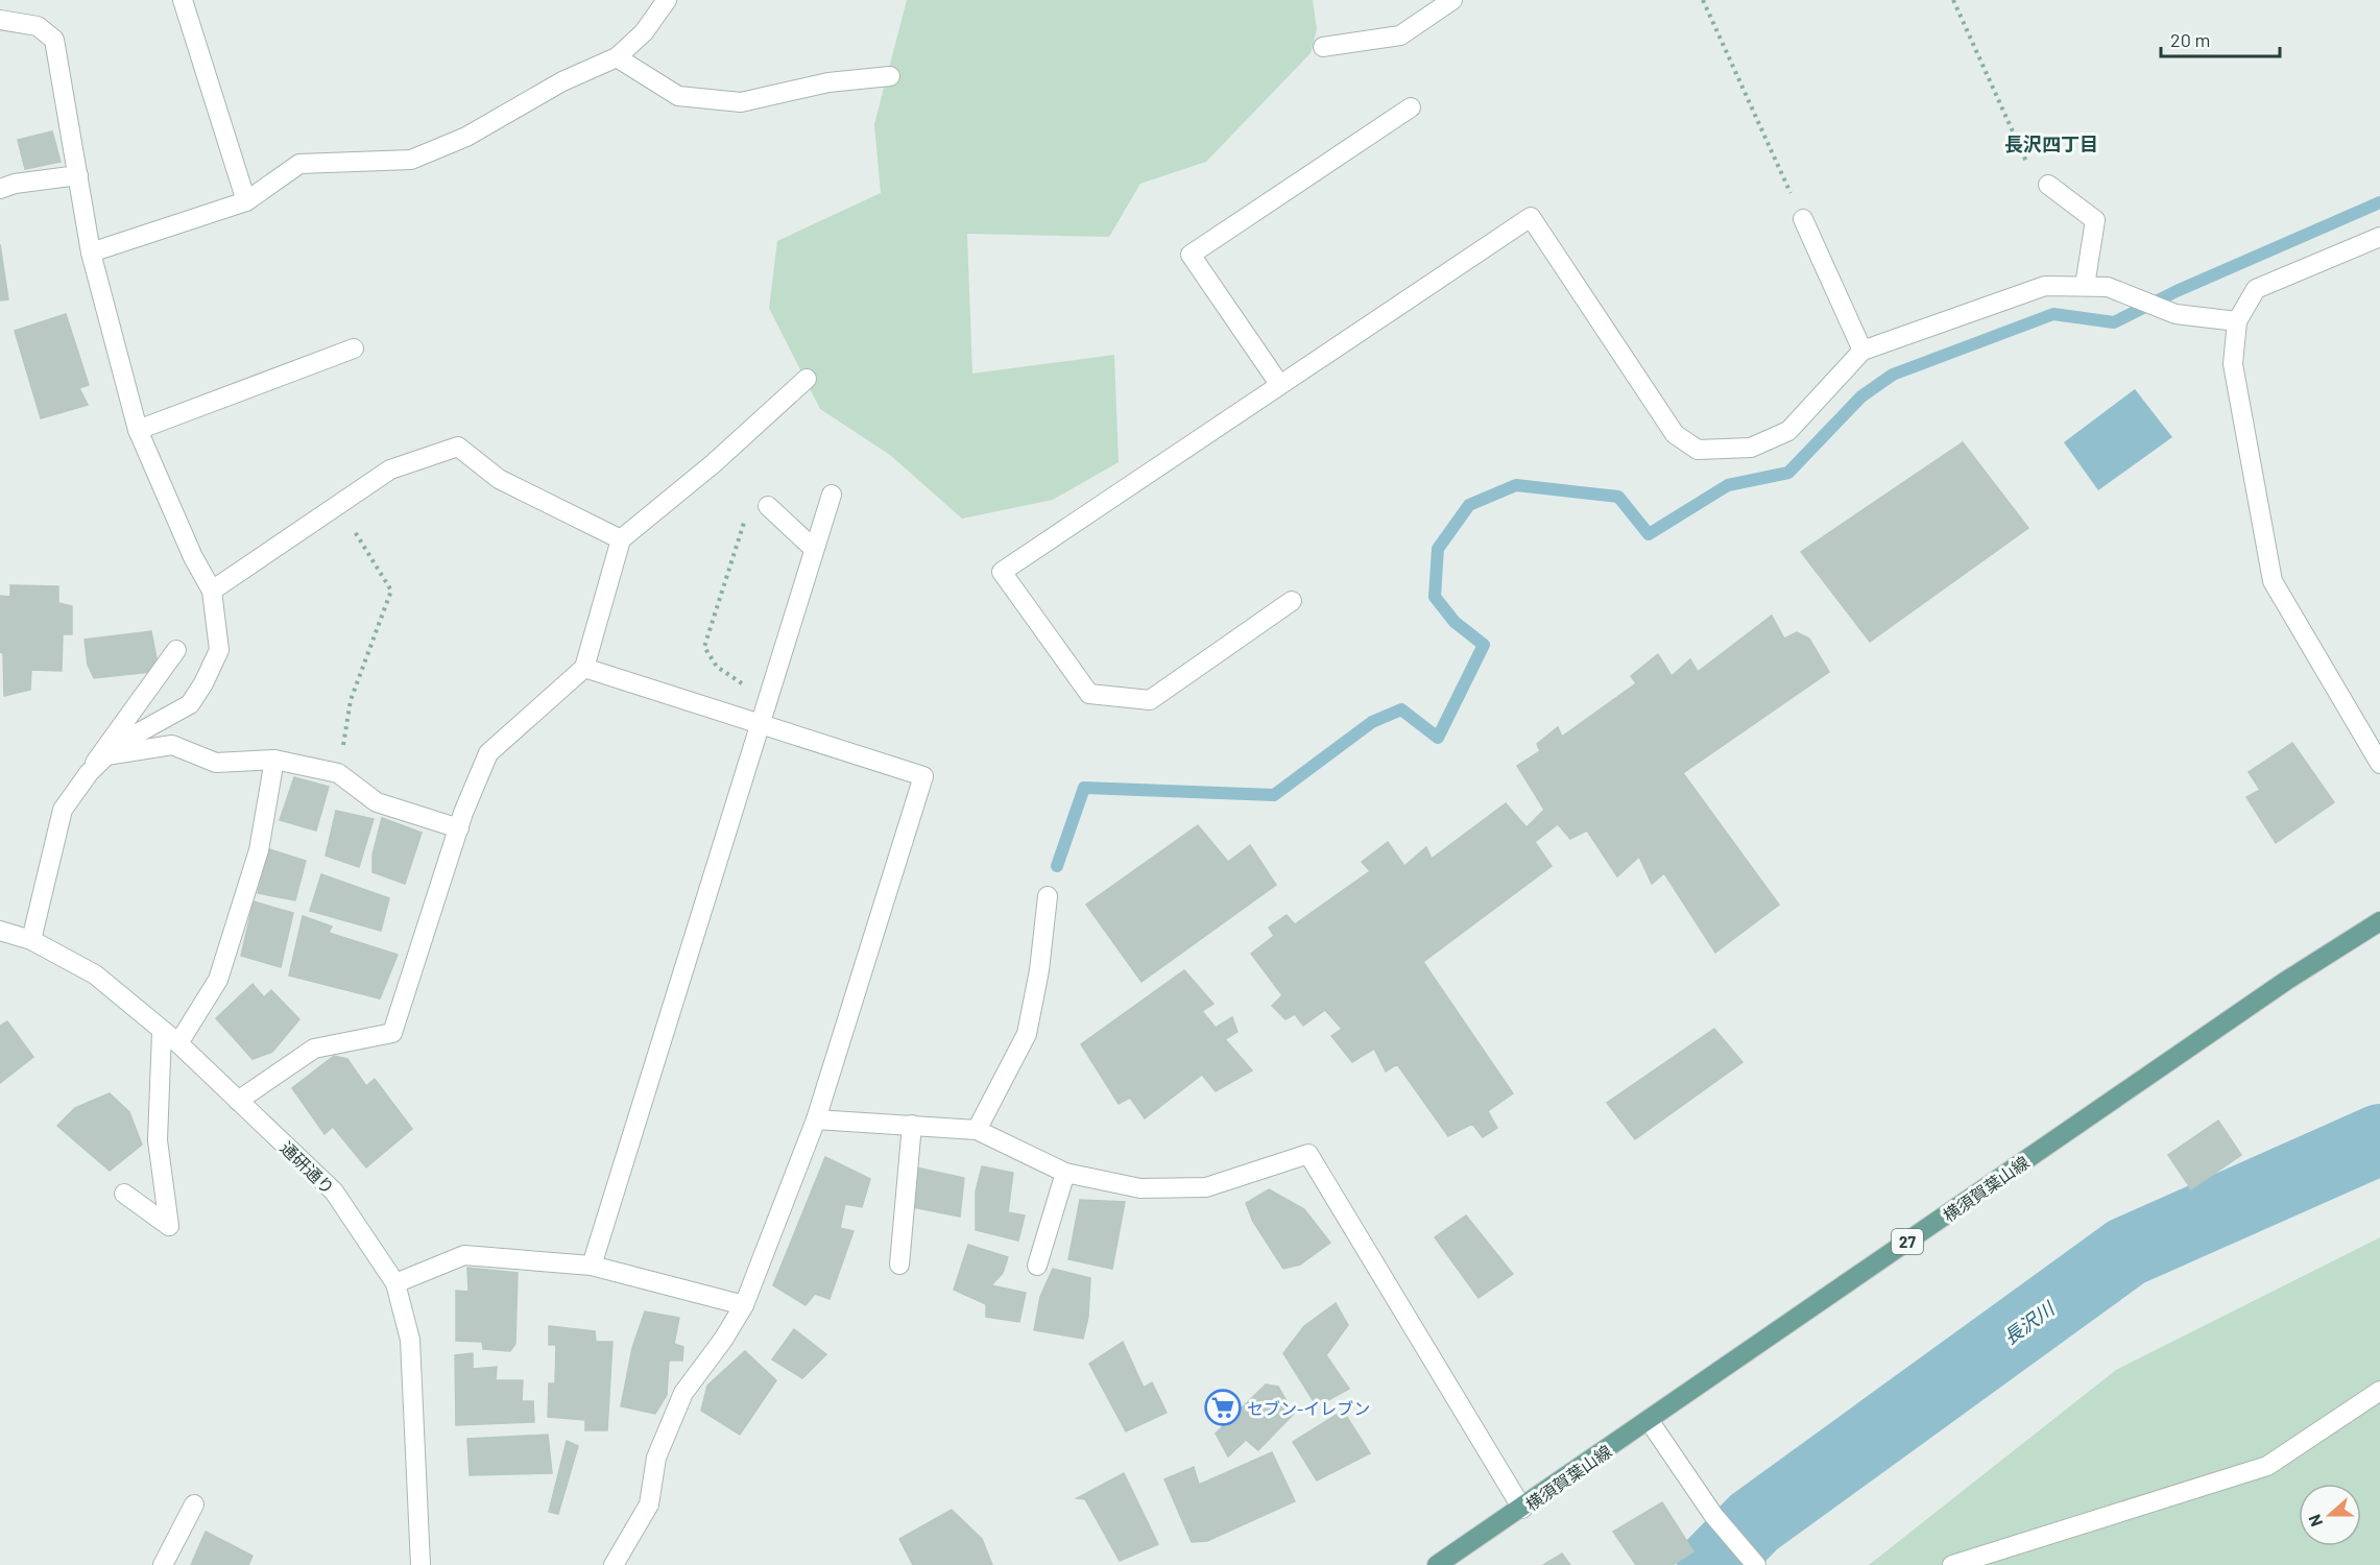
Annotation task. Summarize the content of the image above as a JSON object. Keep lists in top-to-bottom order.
{
  "streets": {
    "main road": ["横須賀葉山線", "27"],
    "street": ["通研通り"]
  },
  "districts": ["長沢四丁目"],
  "water": ["長沢川"],
  "places": {
    "supermarket": ["セブン-イレブン"]
  },
  "scale_bar": "20 m",
  "north": "left"
}
